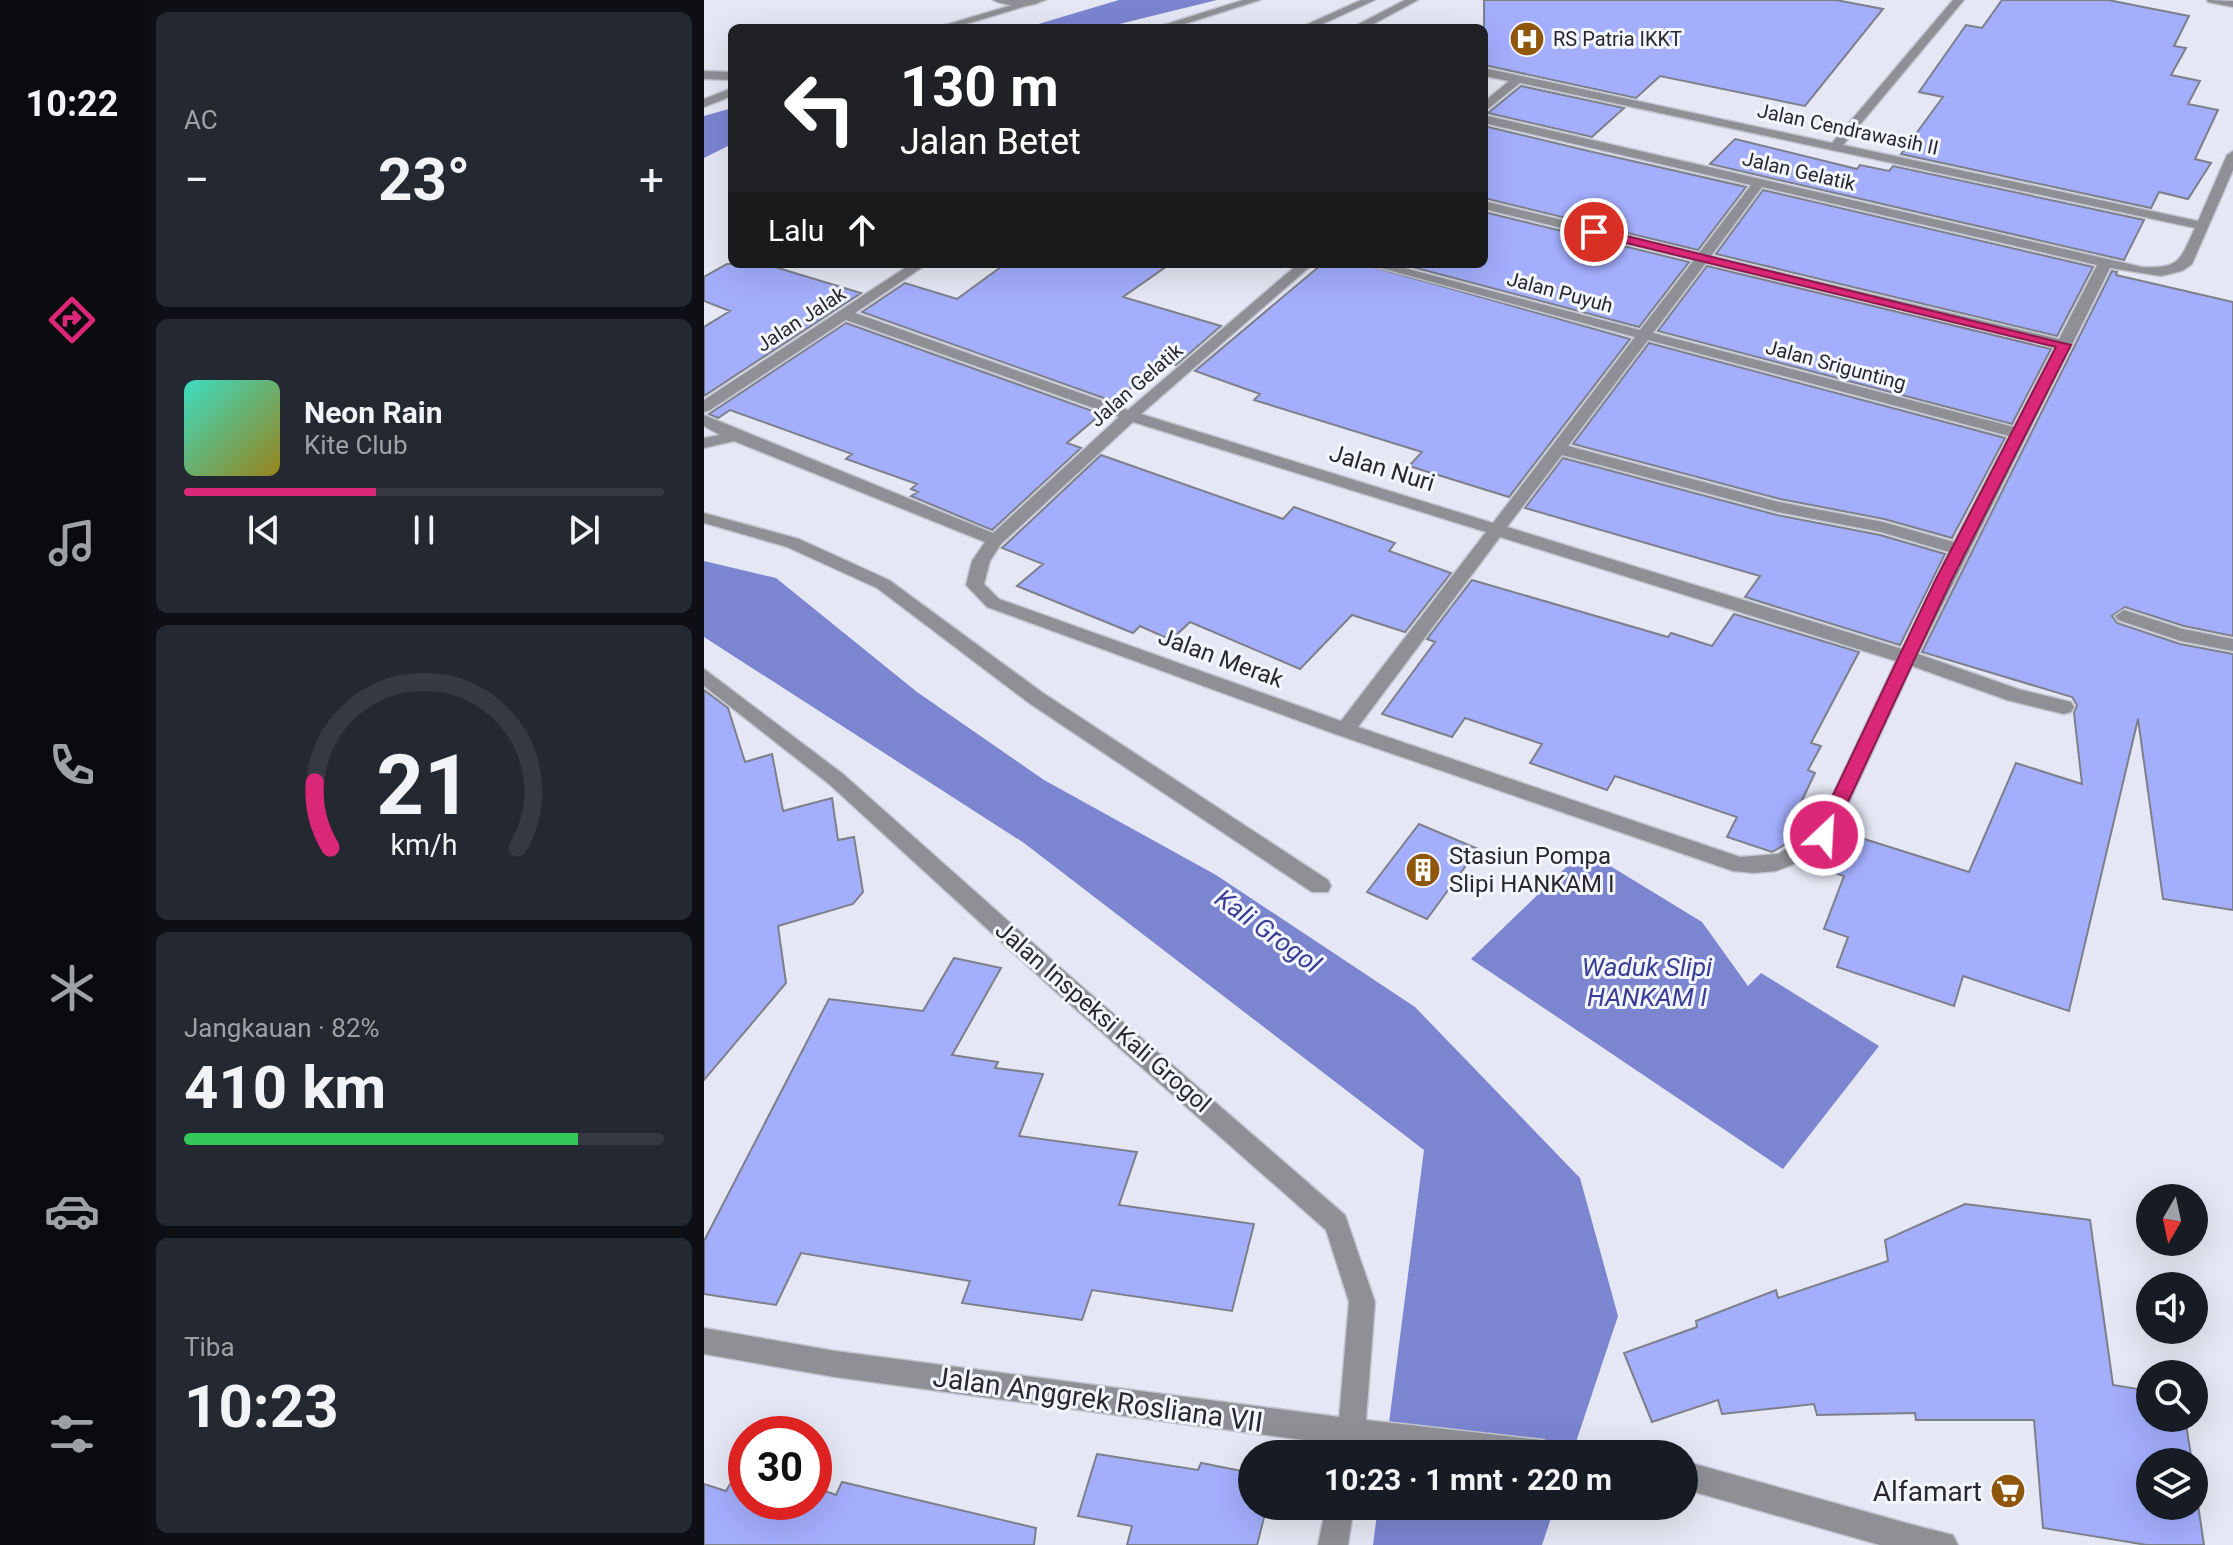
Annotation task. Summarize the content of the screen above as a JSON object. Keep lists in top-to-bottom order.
{
  "streets": {
    "street": [
      "Jalan Cendrawasih II",
      "Jalan Gelatik",
      "Jalan Puyuh",
      "Jalan Jalak",
      "Jalan Srigunting",
      "Jalan Nuri",
      "Jalan Merak",
      "Jalan Inspeksi Kali Grogol",
      "Jalan Anggrek Rosliana VII"
    ]
  },
  "crossings": [
    ["Jalan Gelatik", "Jalan Nuri"],
    ["Jalan Gelatik", "Jalan Merak"],
    ["Jalan Puyuh", "Jalan Srigunting"],
    ["Jalan Jalak", "Jalan Nuri"],
    ["Jalan Nuri", "Jalan Merak"]
  ],
  "water": ["Kali Grogol", "Waduk Slipi HANKAM I"],
  "places": {
    "hospital": ["RS Patria IKKT"],
    "building": ["Stasiun Pompa Slipi HANKAM I"],
    "supermarket": ["Alfamart"]
  },
  "north": "bottom",
  "page": {
    "tabs": "10:22",
    "tile": [
      "AC",
      ["Jangkauan · 82%", "410 km"],
      ["Tiba", "10:23"]
    ],
    "turn": ["130 m", "Jalan Betet"],
    "heat": ["−", "23°", "+"],
    "then": "Lalu",
    "song": ["Neon Rain", "Kite Club"],
    "limit": "30",
    "trip": "10:23 · 1 mnt · 220 m",
    "gauge": ["21", "km/h"]
  }
}
